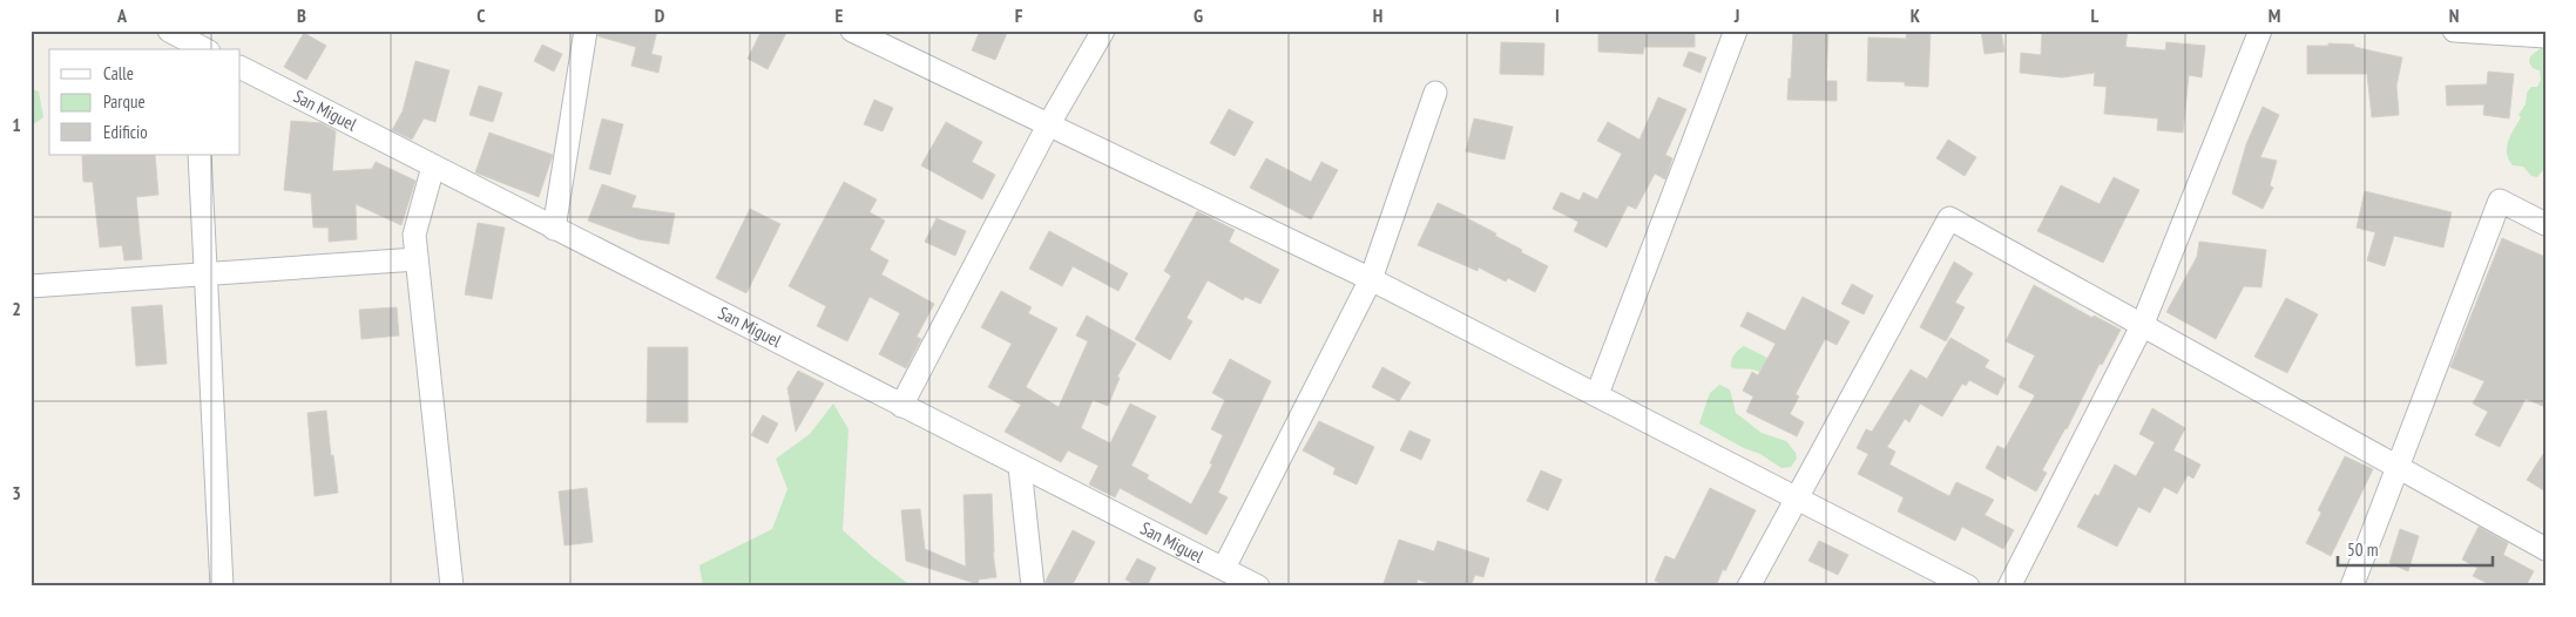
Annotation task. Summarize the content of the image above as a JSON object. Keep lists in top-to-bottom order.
{
  "streets": {
    "street": ["San Miguel"]
  },
  "legend": ["Calle", "Parque", "Edificio"],
  "scale_bar": "50 m",
  "grid": {
    "columns": [
      "A",
      "B",
      "C",
      "D",
      "E",
      "F",
      "G",
      "H",
      "I",
      "J",
      "K",
      "L",
      "M",
      "N"
    ],
    "rows": ["1", "2", "3"]
  }
}
